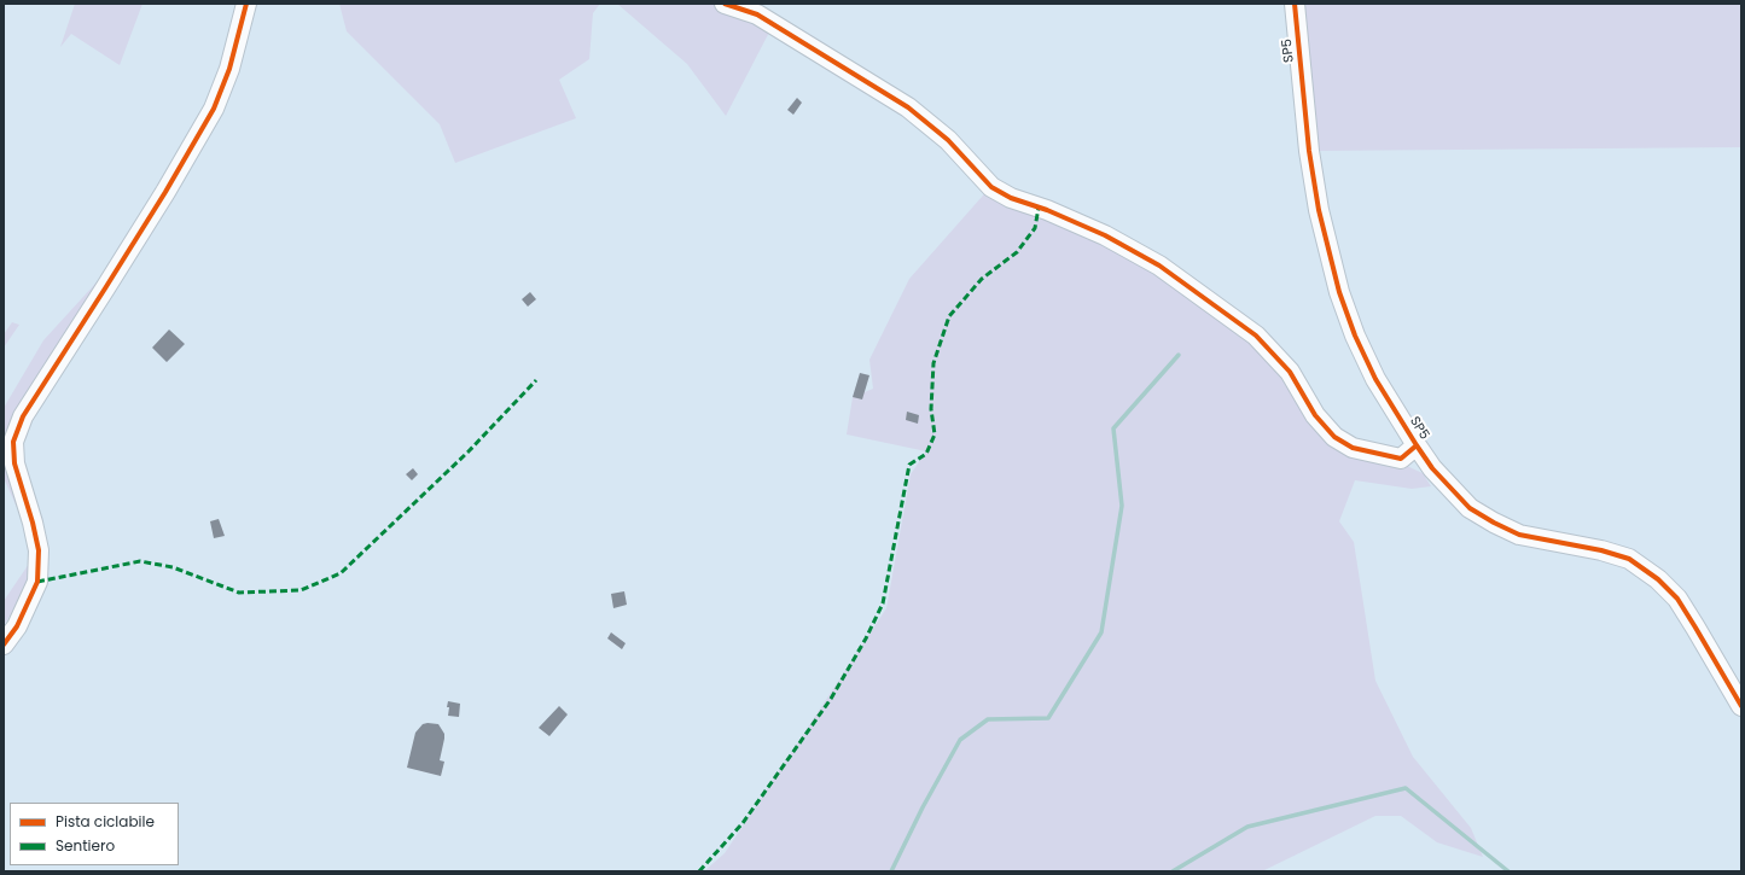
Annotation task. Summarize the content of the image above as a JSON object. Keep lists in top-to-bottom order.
{
  "streets": {
    "street": ["SP5"]
  },
  "legend": ["Pista ciclabile", "Sentiero"]
}
